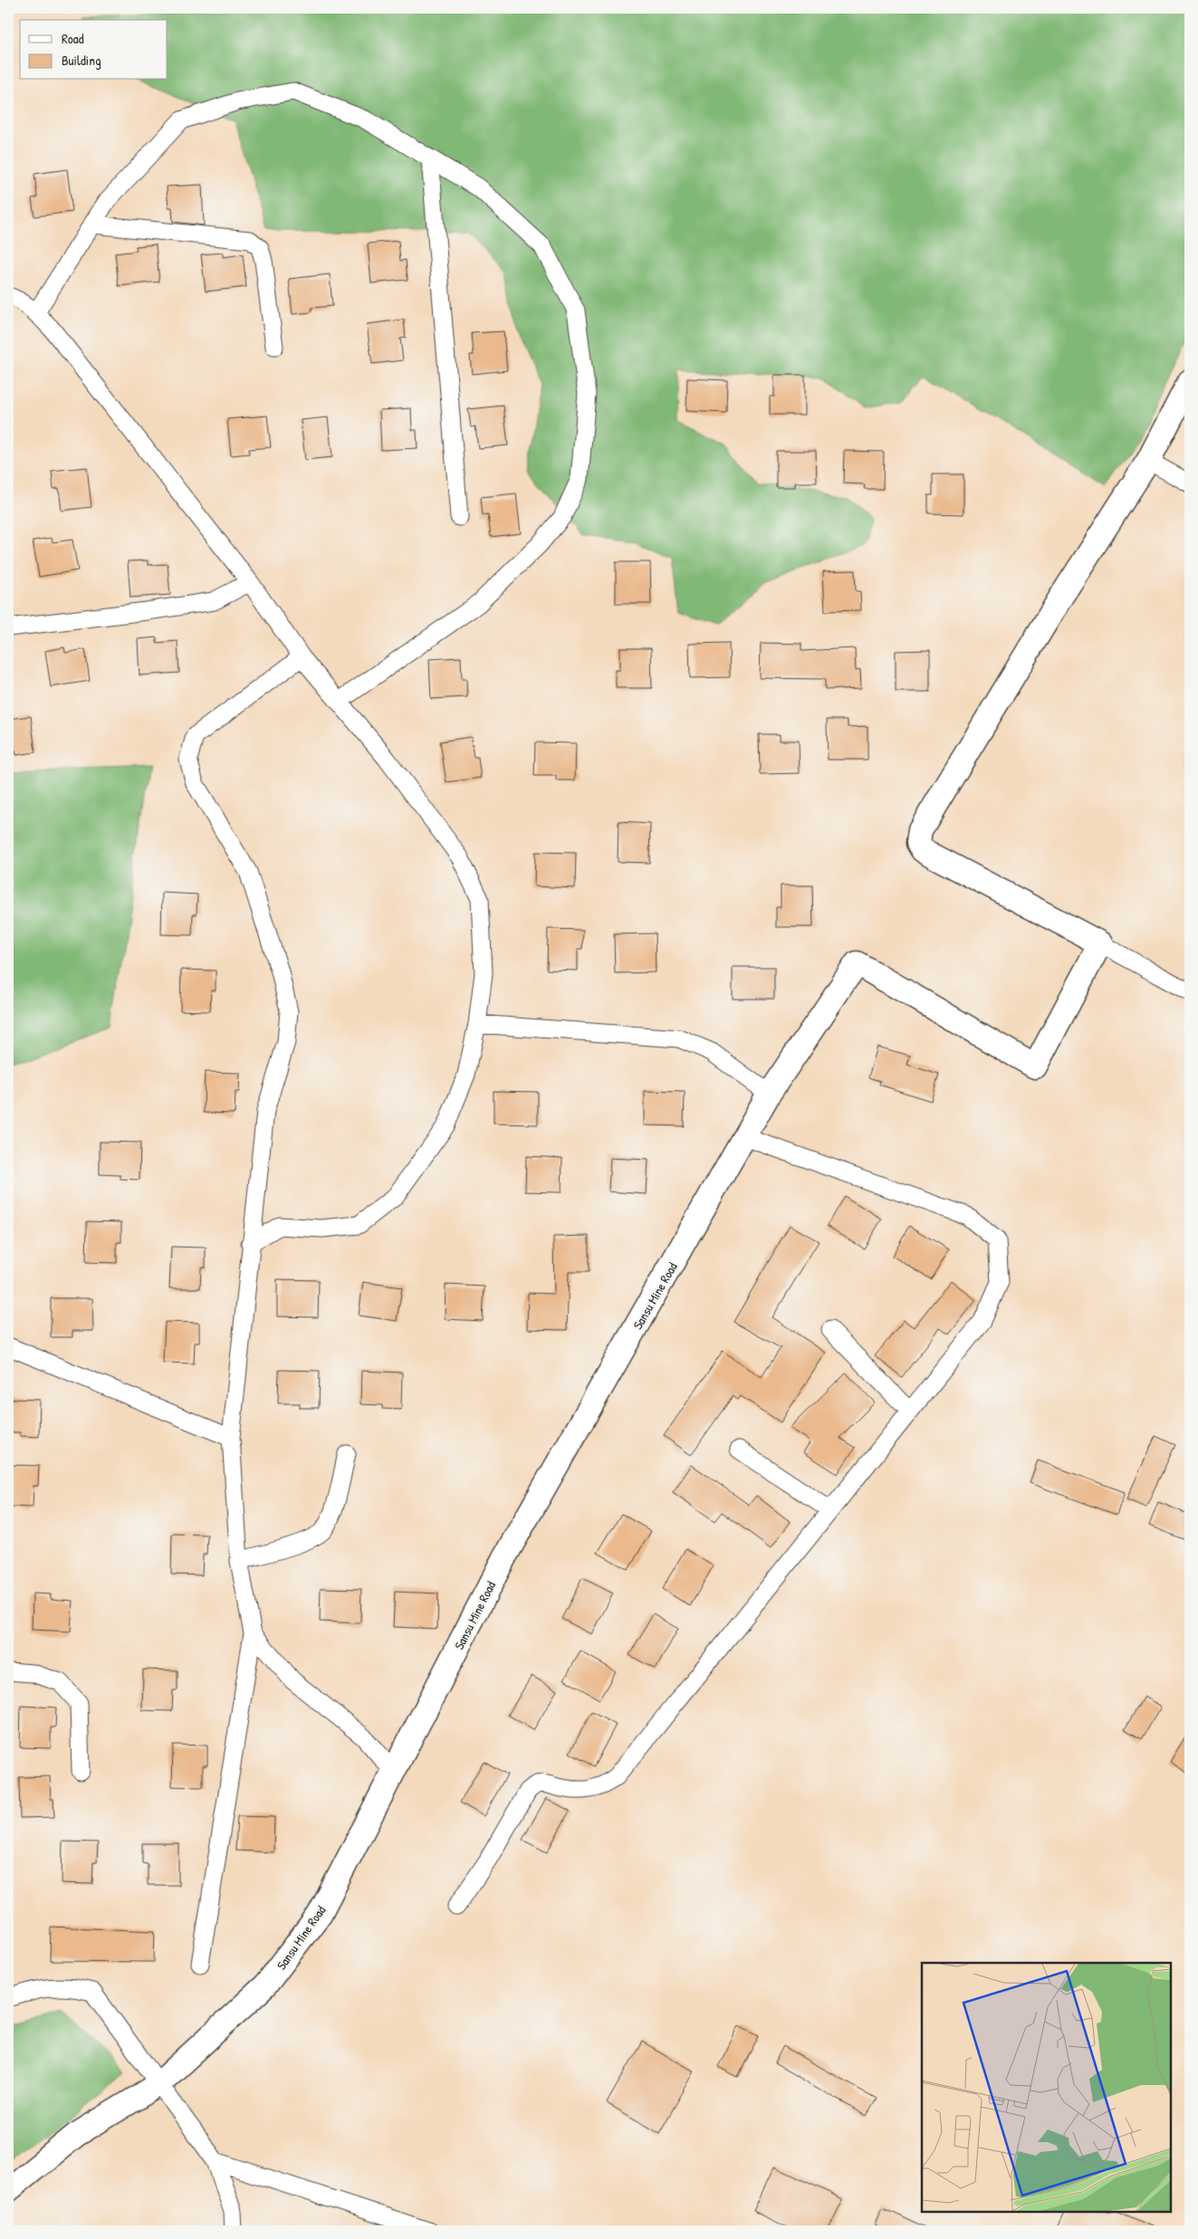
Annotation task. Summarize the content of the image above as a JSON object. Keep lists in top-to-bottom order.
{
  "streets": {
    "street": ["Sansu Mine Road"]
  },
  "legend": ["Road", "Building"]
}
